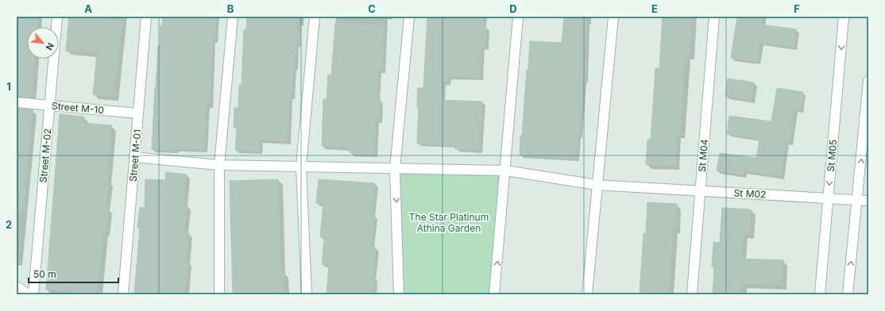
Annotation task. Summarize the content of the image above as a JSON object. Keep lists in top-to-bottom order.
{
  "streets": {
    "street": [
      "Street M-10",
      "Street M-02",
      "Street M-01",
      "St M04",
      "St M05",
      "St M02"
    ]
  },
  "crossings": [
    ["Street M-10", "Street M-02"],
    ["Street M-10", "Street M-01"],
    ["Street M-01", "St M02"],
    ["St M04", "St M02"],
    ["St M05", "St M02"]
  ],
  "parks": ["The Star Platinum Athina Garden"],
  "scale_bar": "50 m",
  "north": "bottom right",
  "grid": {
    "columns": [
      "A",
      "B",
      "C",
      "D",
      "E",
      "F"
    ],
    "rows": ["1", "2"]
  }
}
